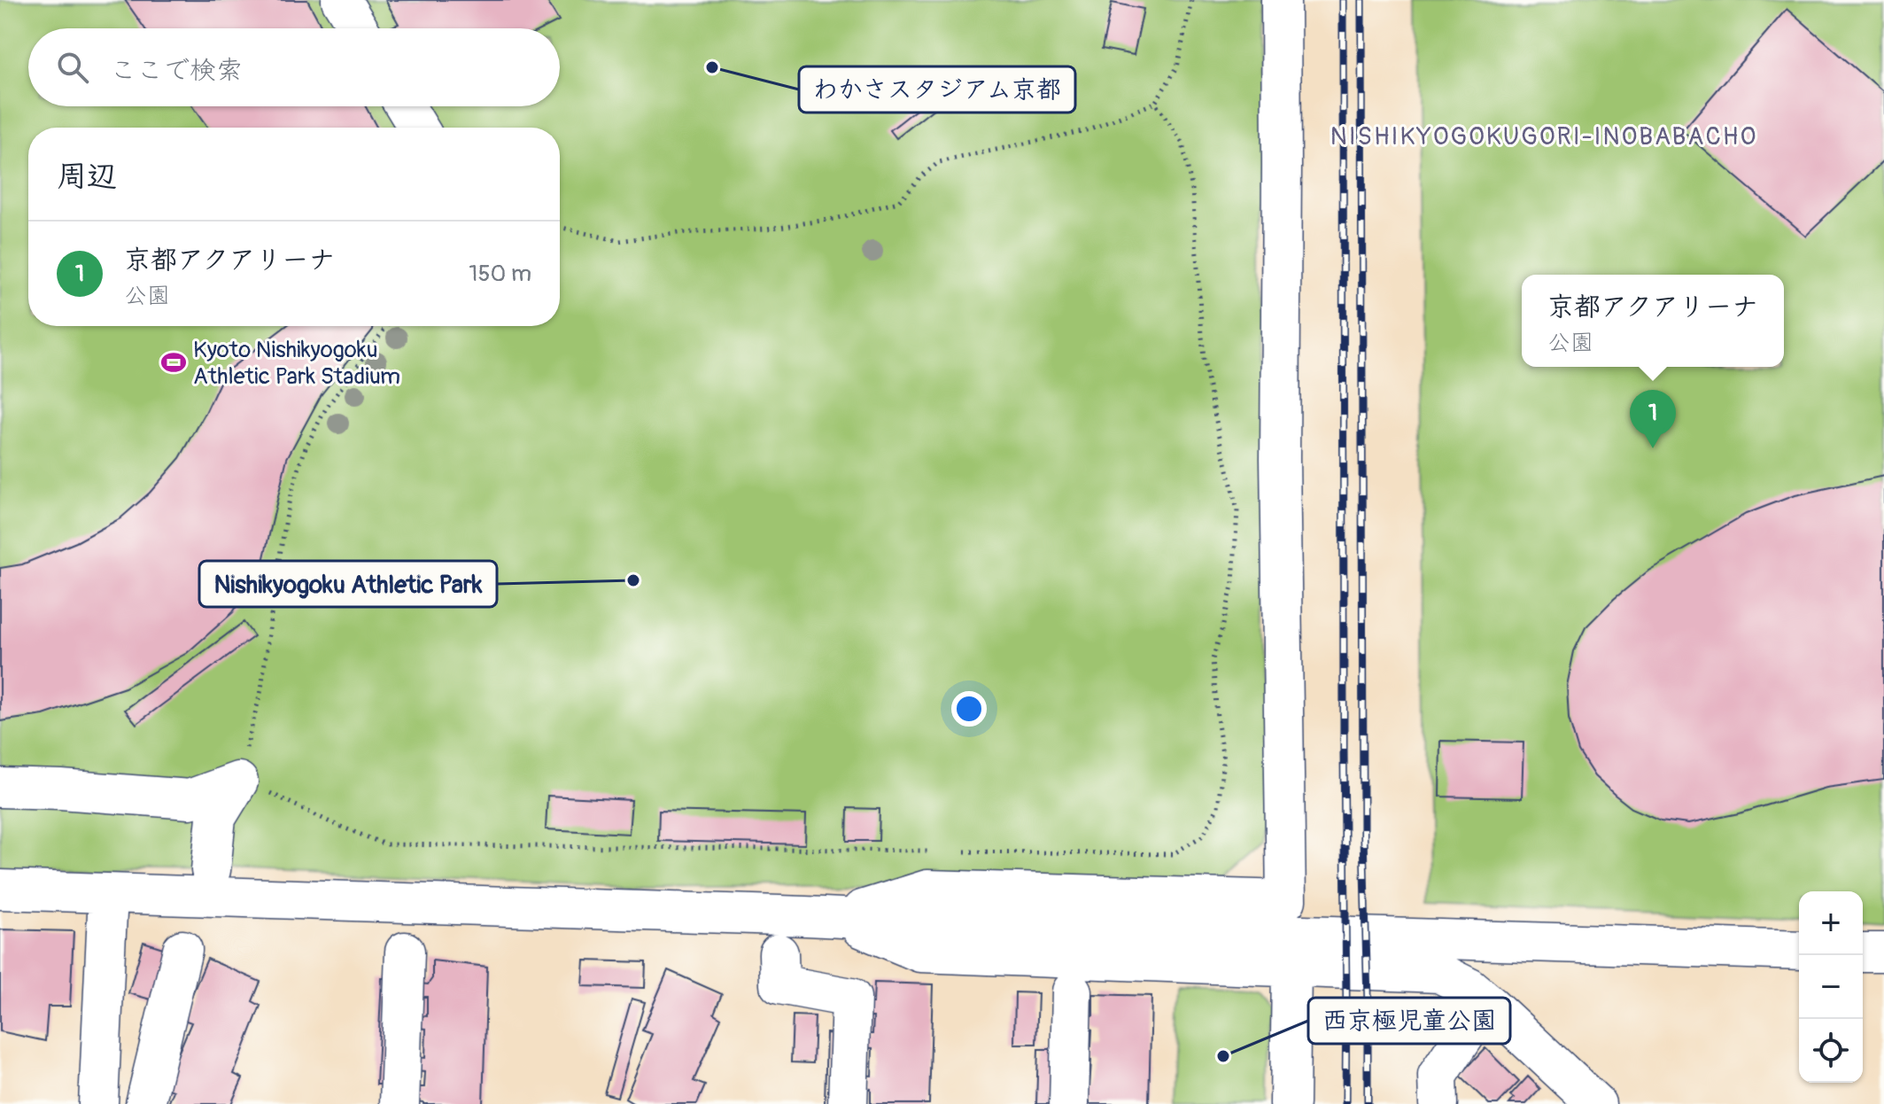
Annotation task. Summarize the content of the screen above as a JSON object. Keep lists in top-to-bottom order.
{
  "districts": ["NISHIKYOGOKUGORI-INOBABACHO"],
  "places": {
    "other": ["わかさスタジアム京都", "Nishikyogoku Athletic Park", "西京極児童公園"],
    "sports": ["Kyoto Nishikyogoku Athletic Park Stadium"]
  },
  "page": {
    "search": "ここで検索",
    "heading": "周辺",
    "list": [
      {
        "mark": "1",
        "name": "京都アクアリーナ",
        "note": "公園",
        "value": "150 m"
      }
    ],
    "popup": ["京都アクアリーナ", "公園"],
    "pins": "1",
    "map_buttons": ["+", "−"]
  }
}
